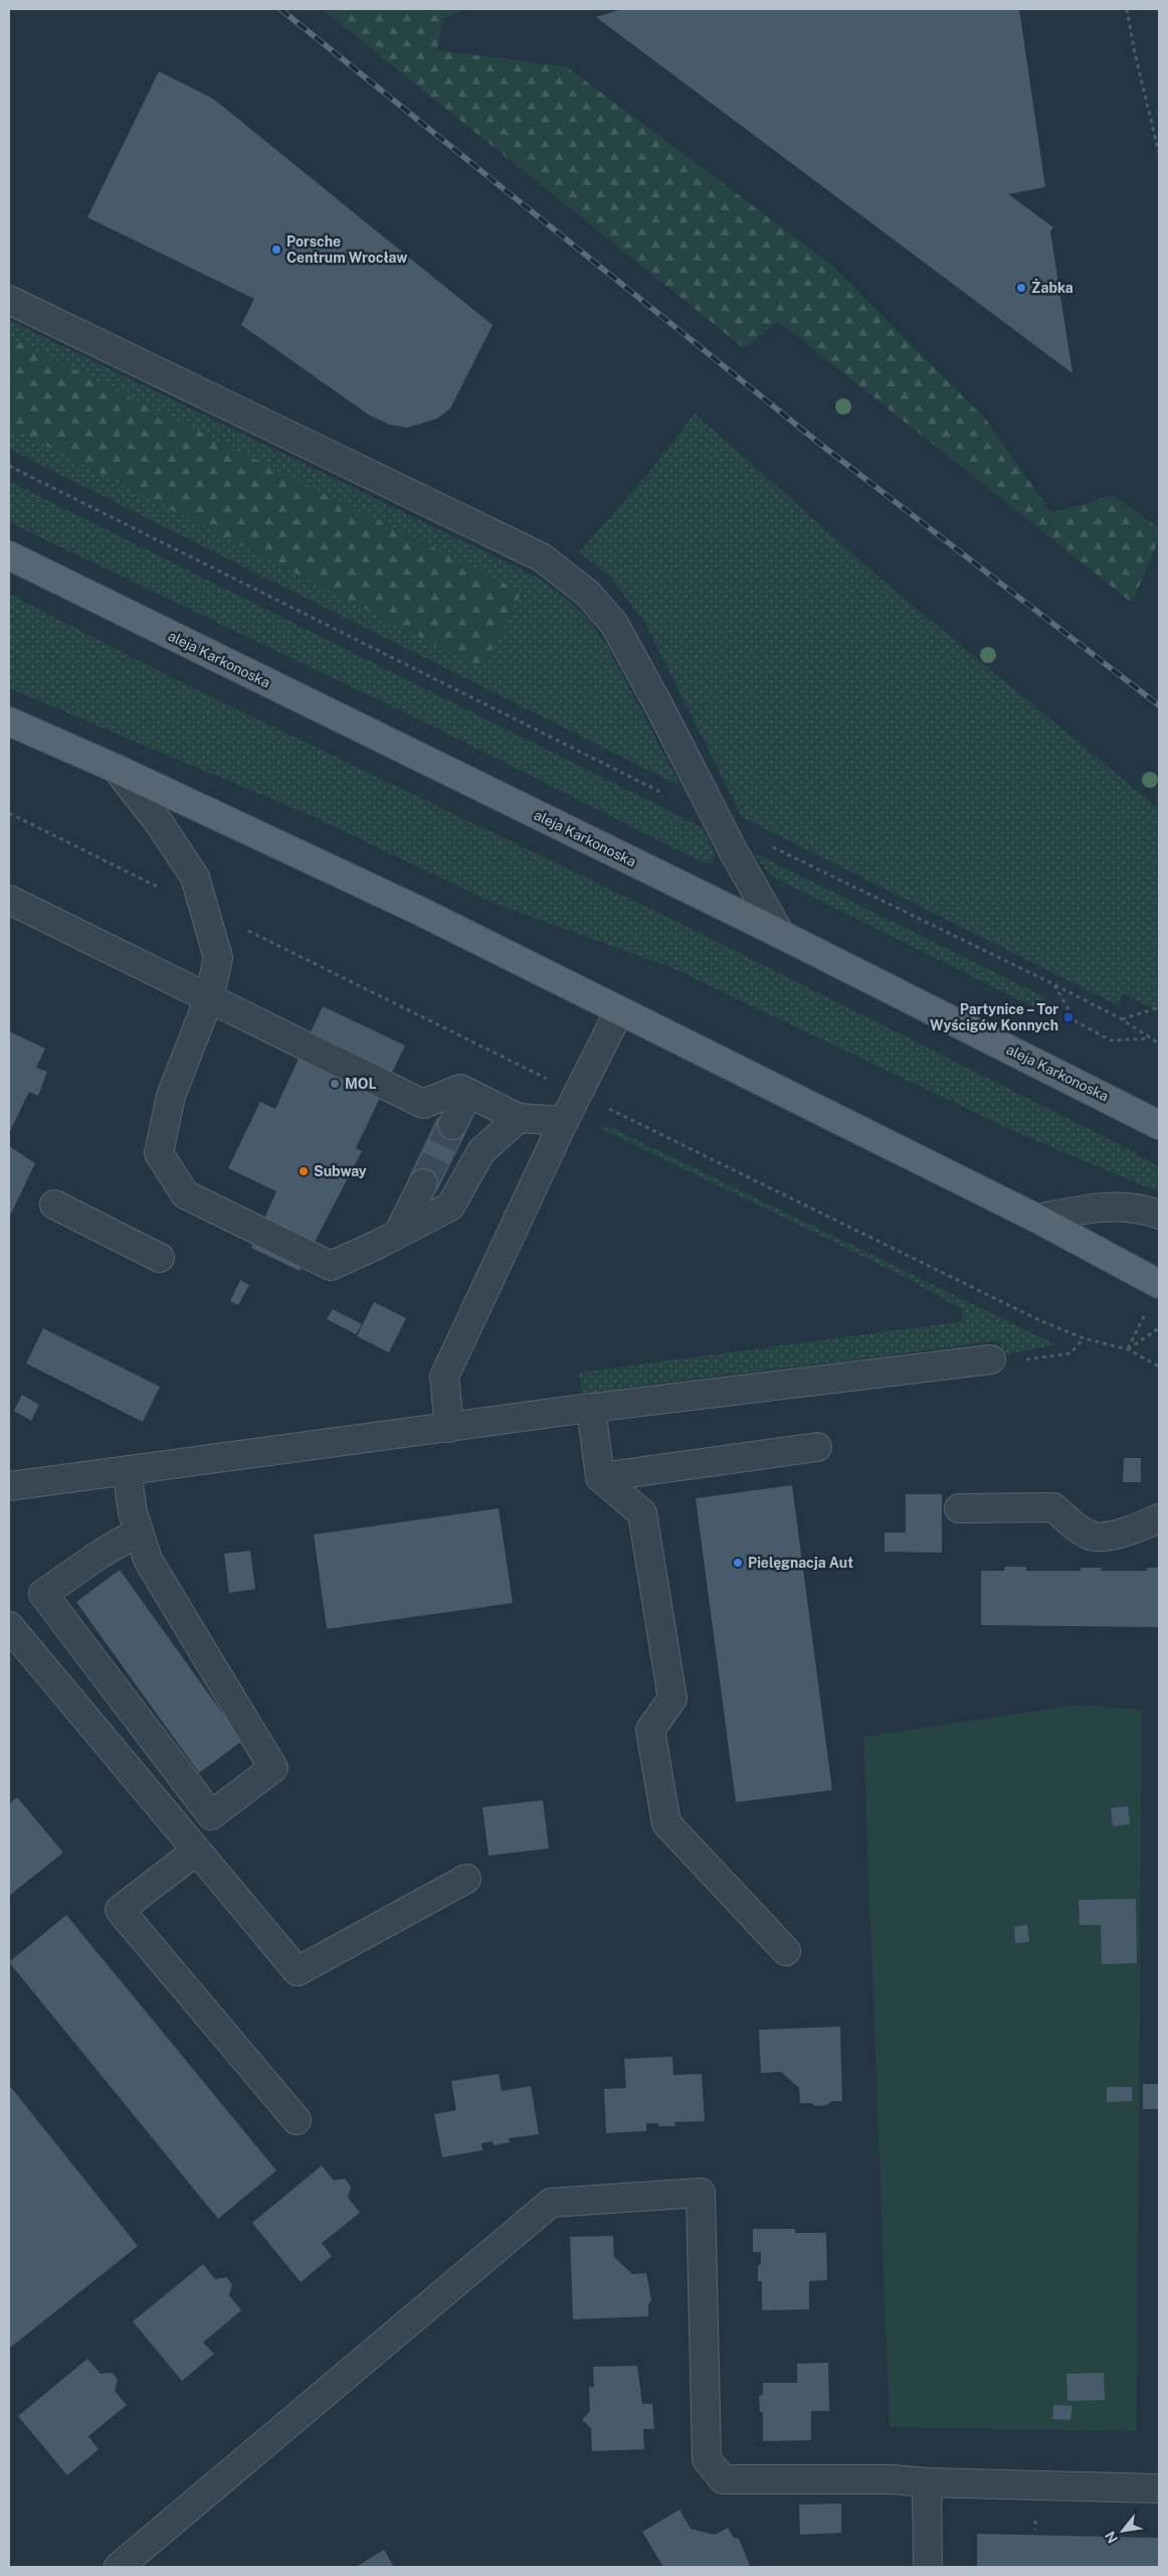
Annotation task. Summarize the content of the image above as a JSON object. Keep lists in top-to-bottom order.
{
  "streets": {
    "main road": ["aleja Karkonoska"]
  },
  "places": {
    "other": [
      "Porsche Centrum Wrocław",
      "Żabka",
      "MOL",
      "Subway",
      "Pielęgnacja Aut"
    ],
    "transit": ["Partynice – Tor Wyścigów Konnych"]
  },
  "north": "bottom left"
}
